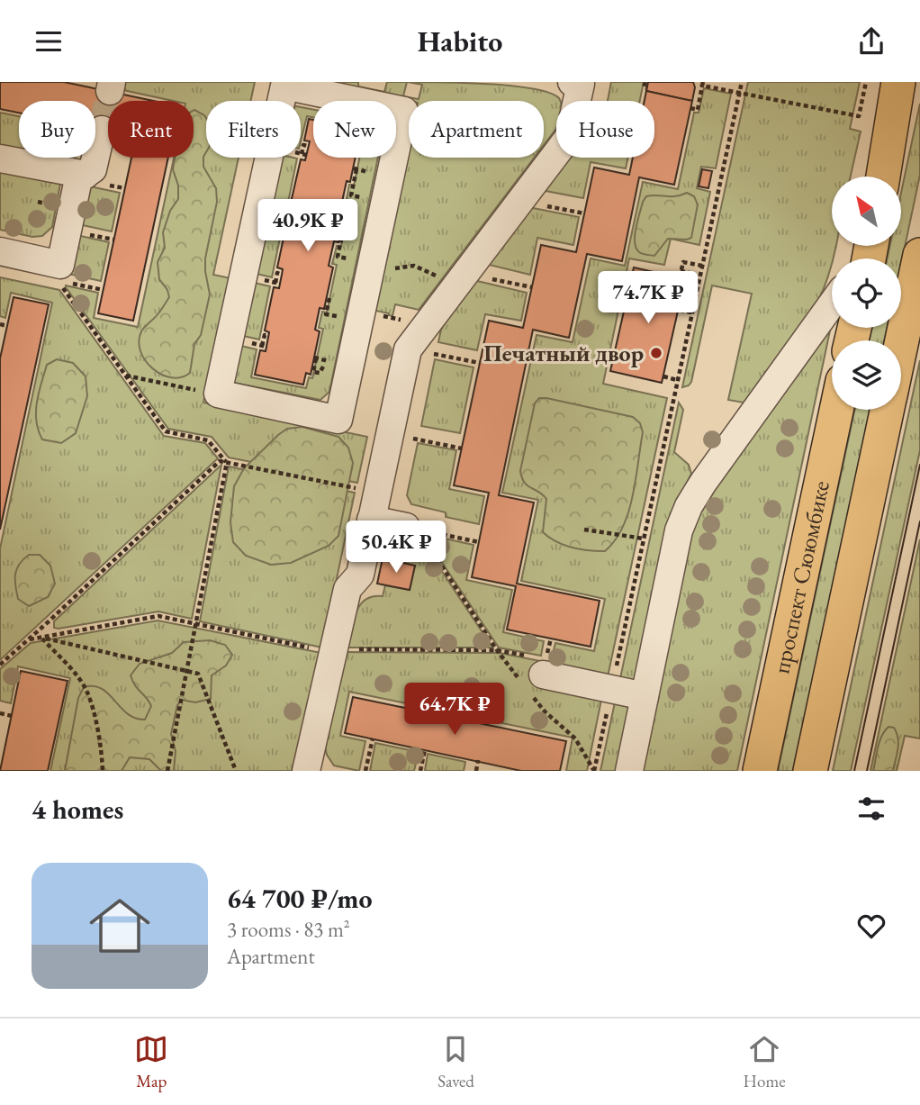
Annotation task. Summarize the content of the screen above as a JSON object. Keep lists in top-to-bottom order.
{
  "streets": {
    "main road": ["проспект Сююмбике"]
  },
  "places": ["Печатный двор"],
  "north": "top left",
  "page": {
    "header": "Habito",
    "chip": [
      "Buy",
      "Rent",
      "Filters",
      "New",
      "Apartment",
      "House"
    ],
    "price": [
      "40.9K ₽",
      "74.7K ₽",
      "50.4K ₽",
      "64.7K ₽"
    ],
    "heading": "4 homes",
    "list": [
      {
        "name": "64 700 ₽/mo",
        "note": "3 rooms · 83 m² · Apartment"
      }
    ],
    "tabs": ["Map", "Saved", "Home"]
  }
}
